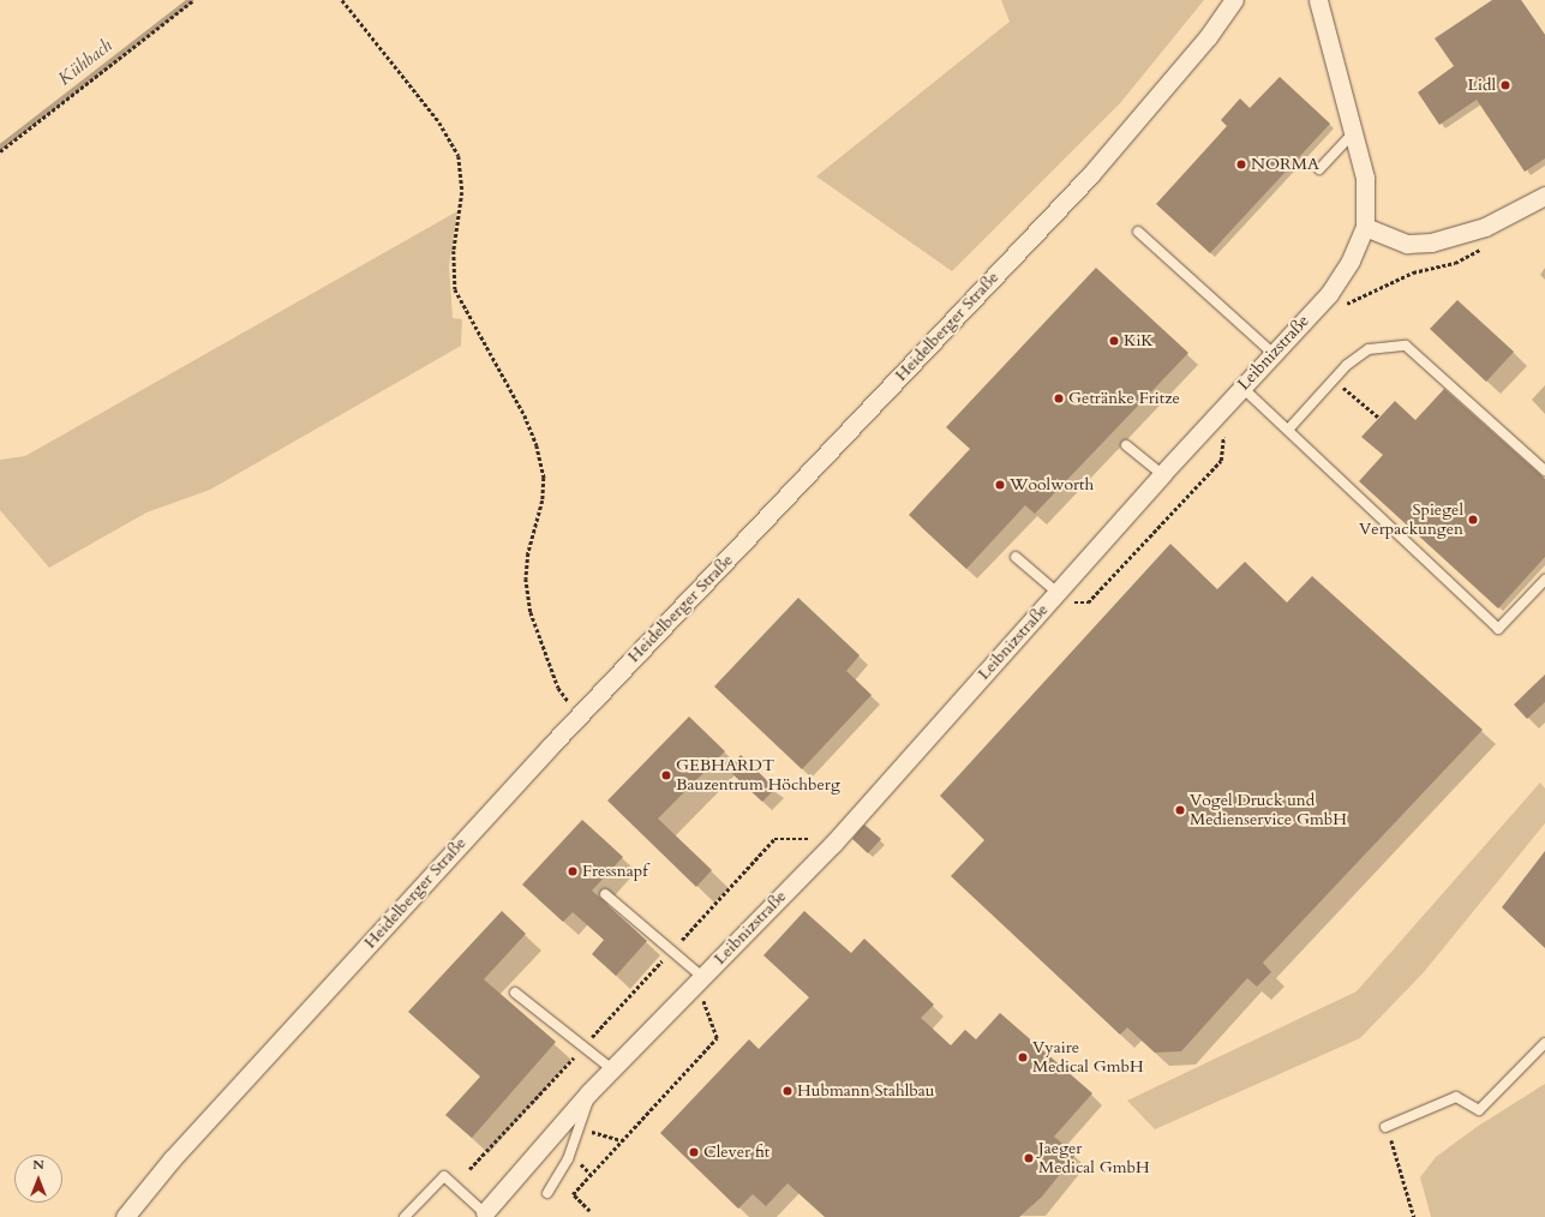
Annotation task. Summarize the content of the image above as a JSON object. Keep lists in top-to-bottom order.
{
  "streets": {
    "street": ["Heidelberger Straße", "Leibnizstraße"]
  },
  "water": ["Kühbach"],
  "places": [
    "Lidl",
    "NORMA",
    "KiK",
    "Getränke Fritze",
    "Woolworth",
    "Spiegel Verpackungen",
    "GEBHARDT Bauzentrum Höchberg",
    "Vogel Druck und Medienservice GmbH",
    "Fressnapf",
    "Vyaire Medical GmbH",
    "Hubmann Stahlbau",
    "Clever fit",
    "Jaeger Medical GmbH"
  ],
  "north": "top"
}
